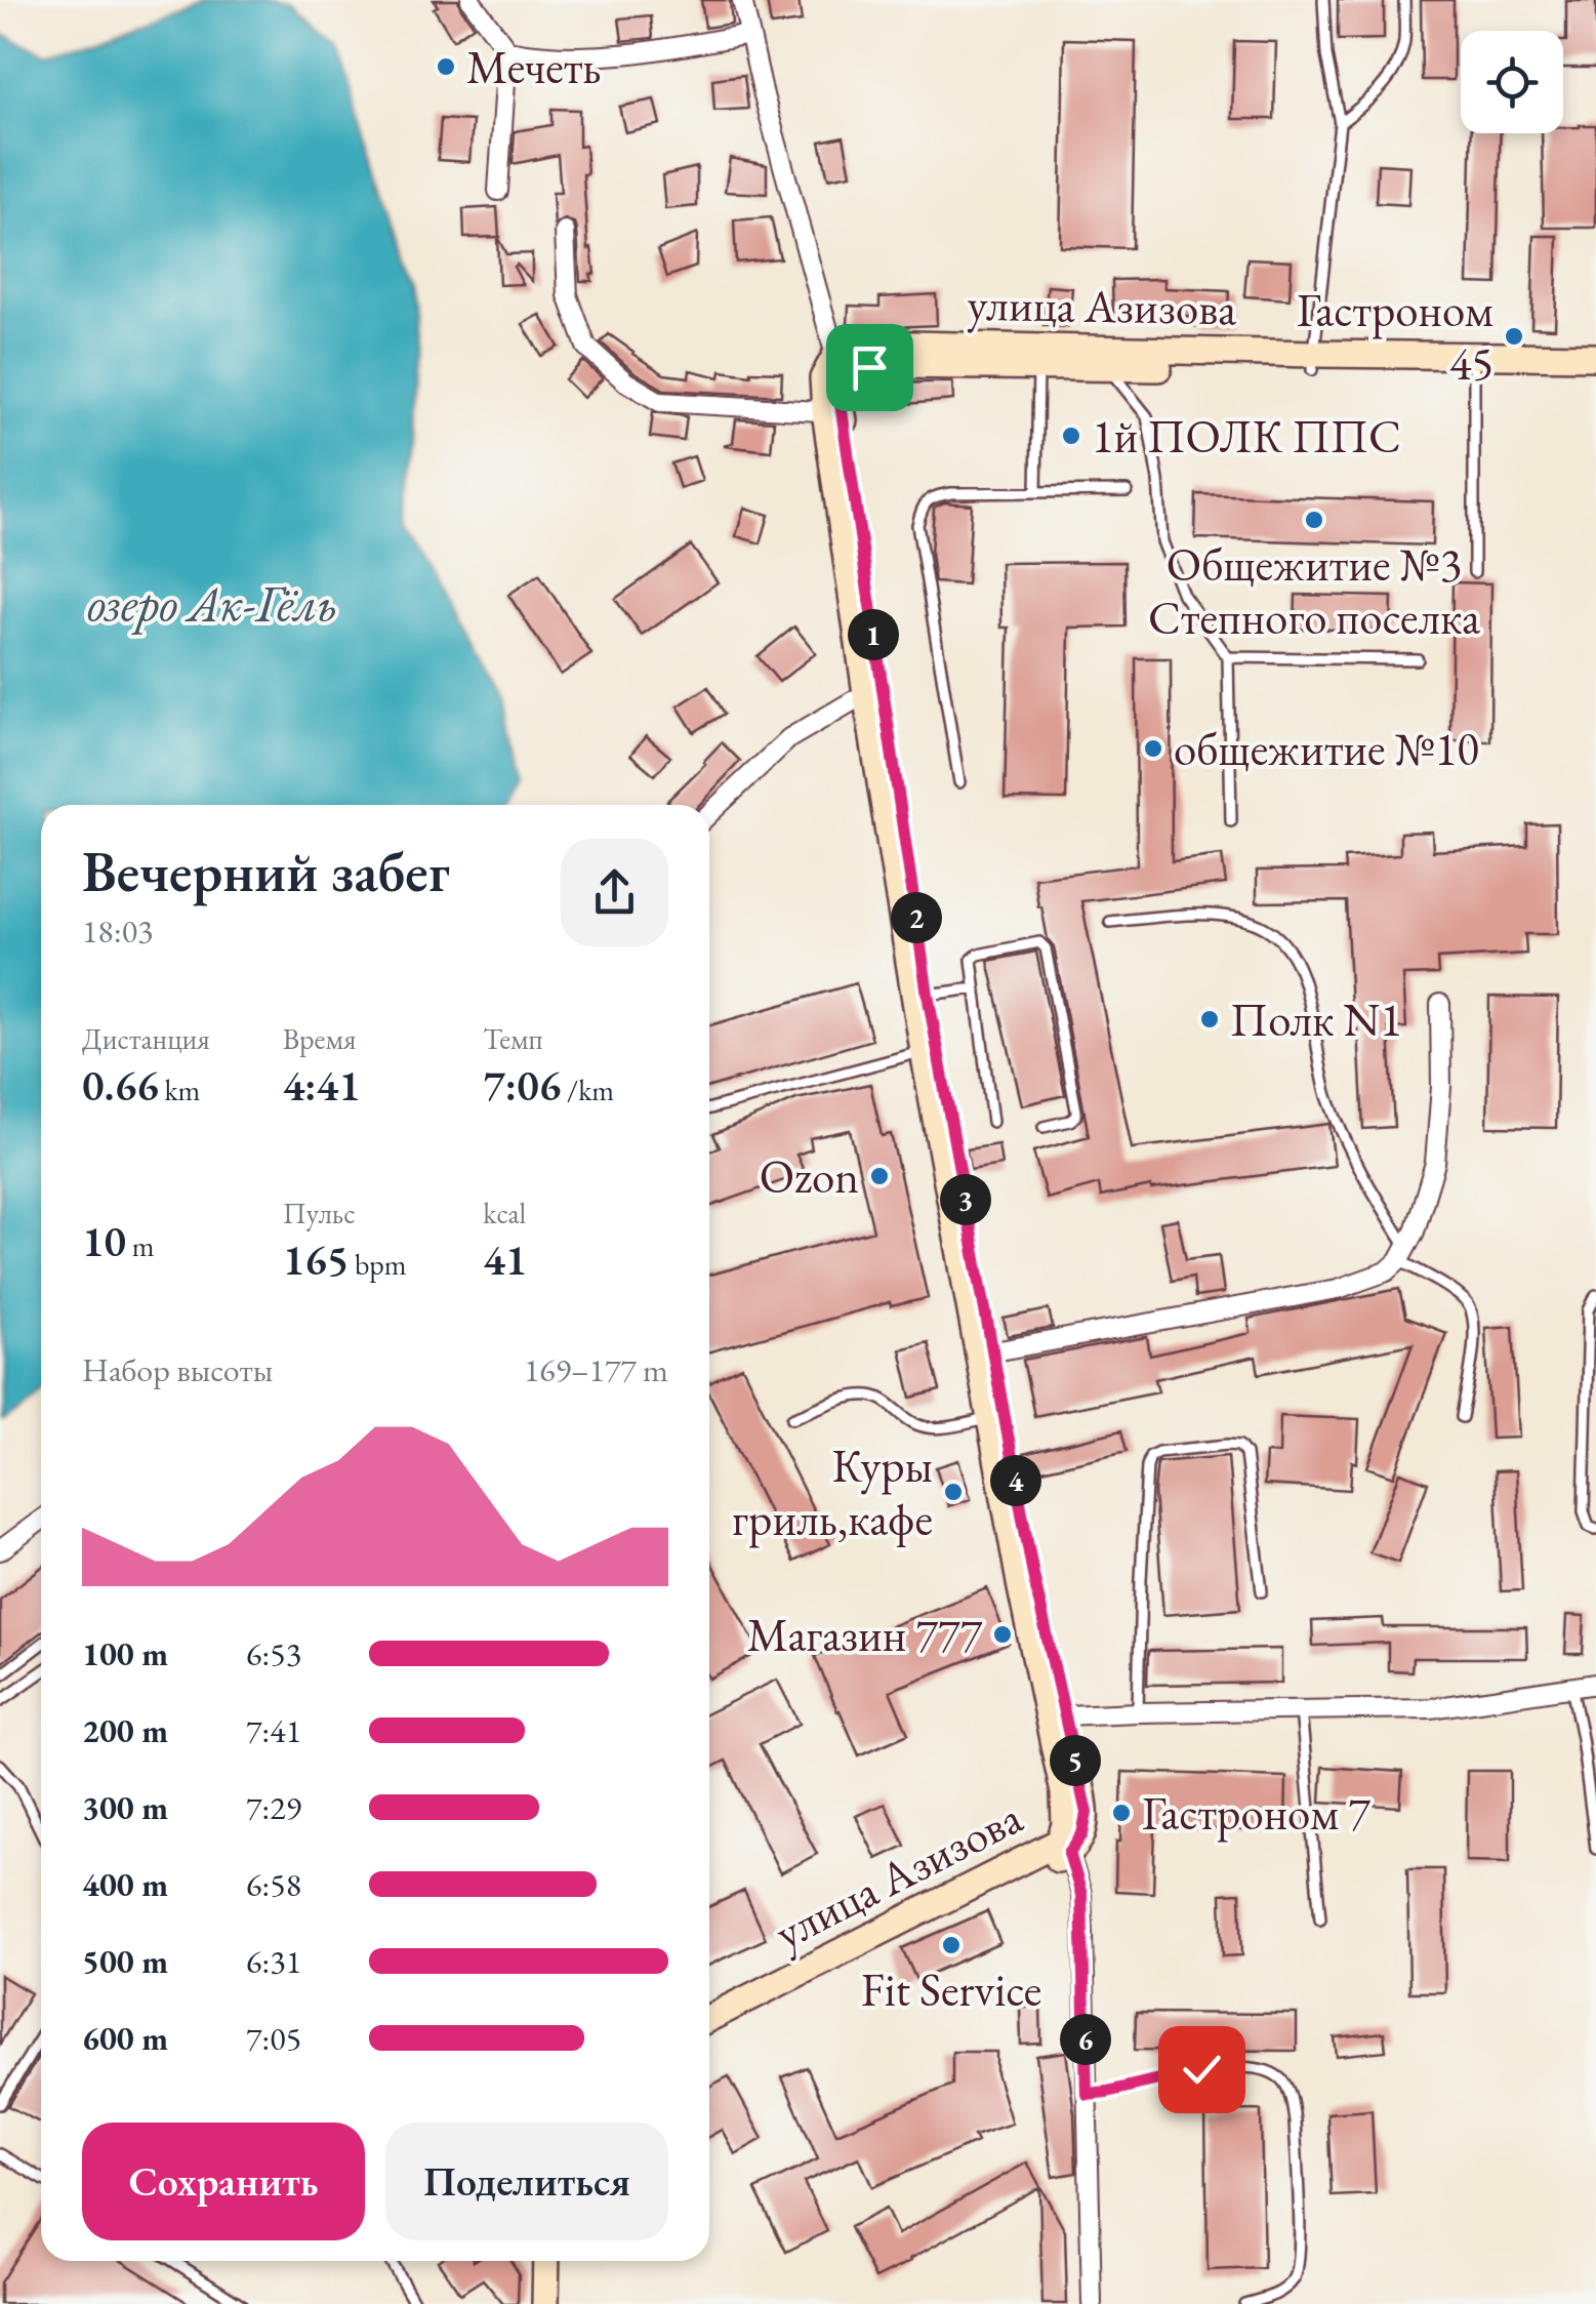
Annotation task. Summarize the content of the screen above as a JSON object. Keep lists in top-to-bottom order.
{
  "streets": {
    "main road": ["улица Азизова"]
  },
  "water": ["озеро Ак-Гёль"],
  "places": [
    "Мечеть",
    "Гастроном 45",
    "1й ПОЛК ППС",
    "Общежитие №3 Степного поселка",
    "общежитие №10",
    "Полк N1",
    "Ozon",
    "Куры гриль,кафе",
    "Магазин 777",
    "Гастроном 7",
    "Fit Service"
  ],
  "page": {
    "pins": [
      "1",
      "2",
      "3",
      "4",
      "5",
      "6"
    ],
    "heading": ["Вечерний забег", "18:03"],
    "stats": [
      ["Дистанция", "0.66 km"],
      ["Время", "4:41"],
      ["Темп", "7:06 /km"],
      ["10 m"],
      ["Пульс", "165 bpm"],
      ["kcal", "41"]
    ],
    "chart": ["Набор высоты", "169–177 m"],
    "list": [
      {
        "name": "100 m",
        "note": "6:53"
      },
      {
        "name": "200 m",
        "note": "7:41"
      },
      {
        "name": "300 m",
        "note": "7:29"
      },
      {
        "name": "400 m",
        "note": "6:58"
      },
      {
        "name": "500 m",
        "note": "6:31"
      },
      {
        "name": "600 m",
        "note": "7:05"
      }
    ],
    "buttons": ["Сохранить", "Поделиться"]
  }
}
